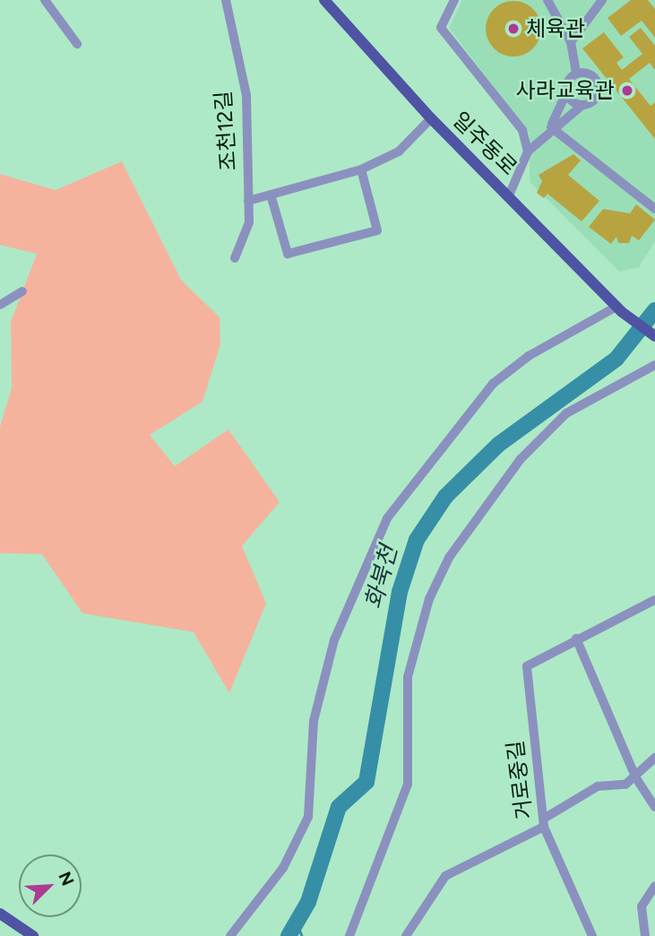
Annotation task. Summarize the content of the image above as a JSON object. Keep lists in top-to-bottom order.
{
  "streets": {
    "main road": ["일주동로"],
    "street": ["조천12길", "거로중길"]
  },
  "water": ["화북천"],
  "places": ["체육관", "사라교육관"],
  "north": "top right"
}
